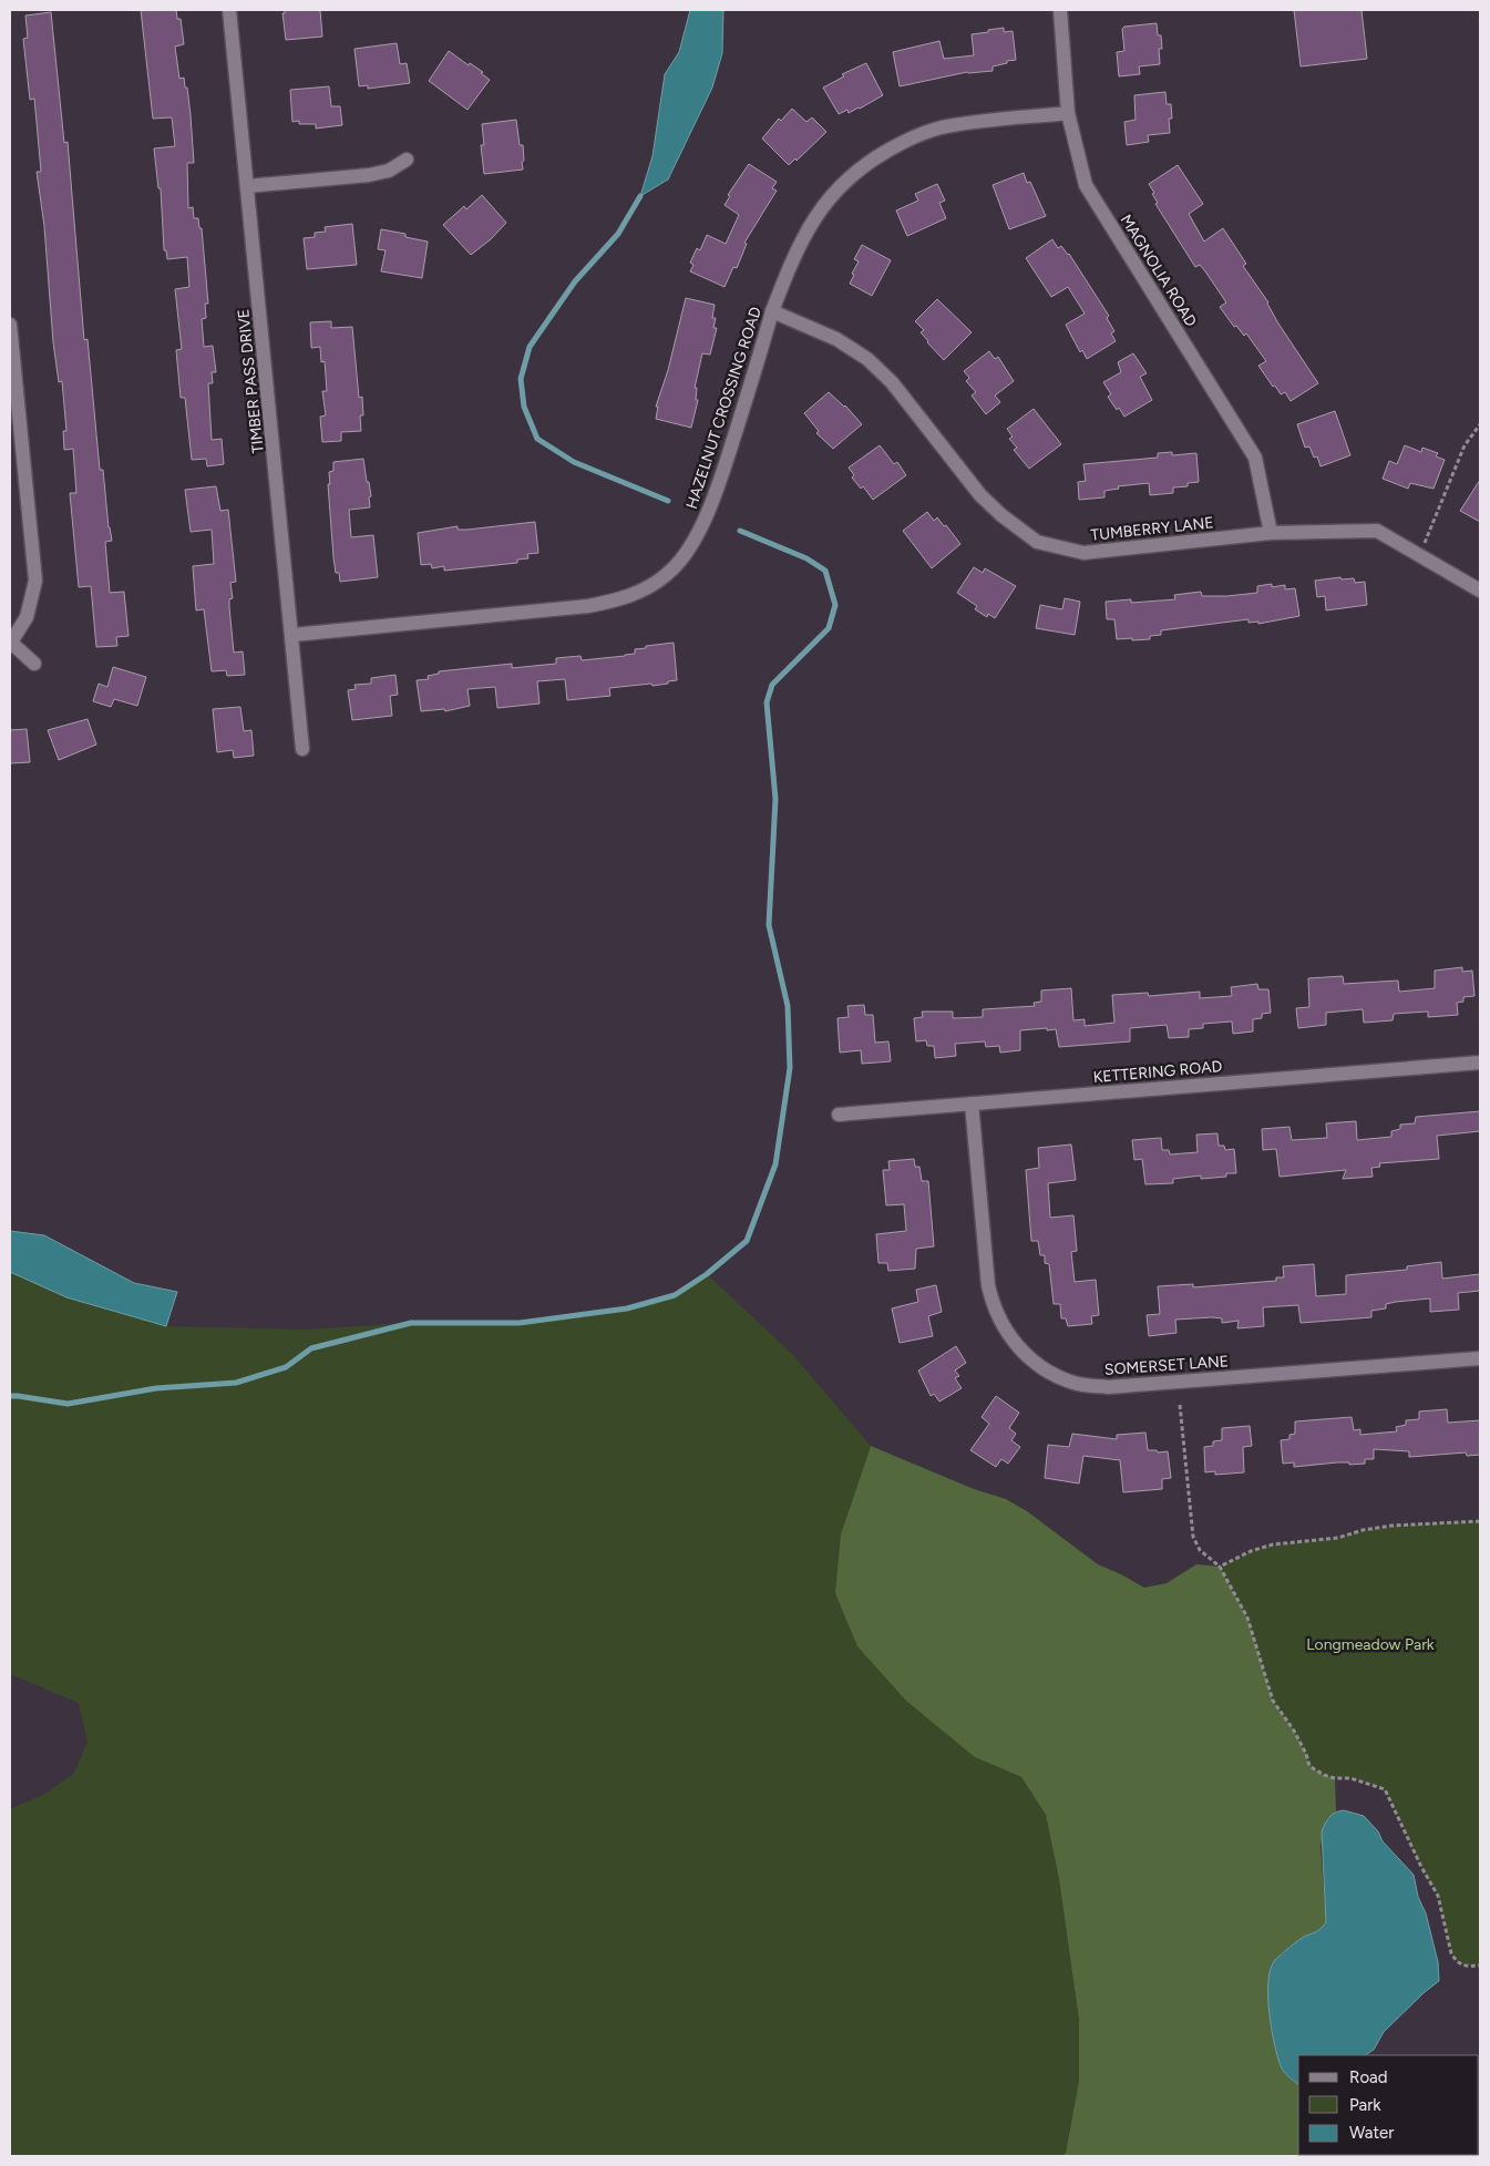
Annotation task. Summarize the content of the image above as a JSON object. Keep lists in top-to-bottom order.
{
  "streets": {
    "street": [
      "MAGNOLIA ROAD",
      "TIMBER PASS DRIVE",
      "HAZELNUT CROSSING ROAD",
      "TUMBERRY LANE",
      "KETTERING ROAD",
      "SOMERSET LANE"
    ]
  },
  "crossings": [
    ["MAGNOLIA ROAD", "HAZELNUT CROSSING ROAD"],
    ["MAGNOLIA ROAD", "TUMBERRY LANE"],
    ["TIMBER PASS DRIVE", "HAZELNUT CROSSING ROAD"],
    ["HAZELNUT CROSSING ROAD", "TUMBERRY LANE"],
    ["KETTERING ROAD", "SOMERSET LANE"]
  ],
  "parks": ["Longmeadow Park"],
  "legend": ["Road", "Park", "Water"]
}
